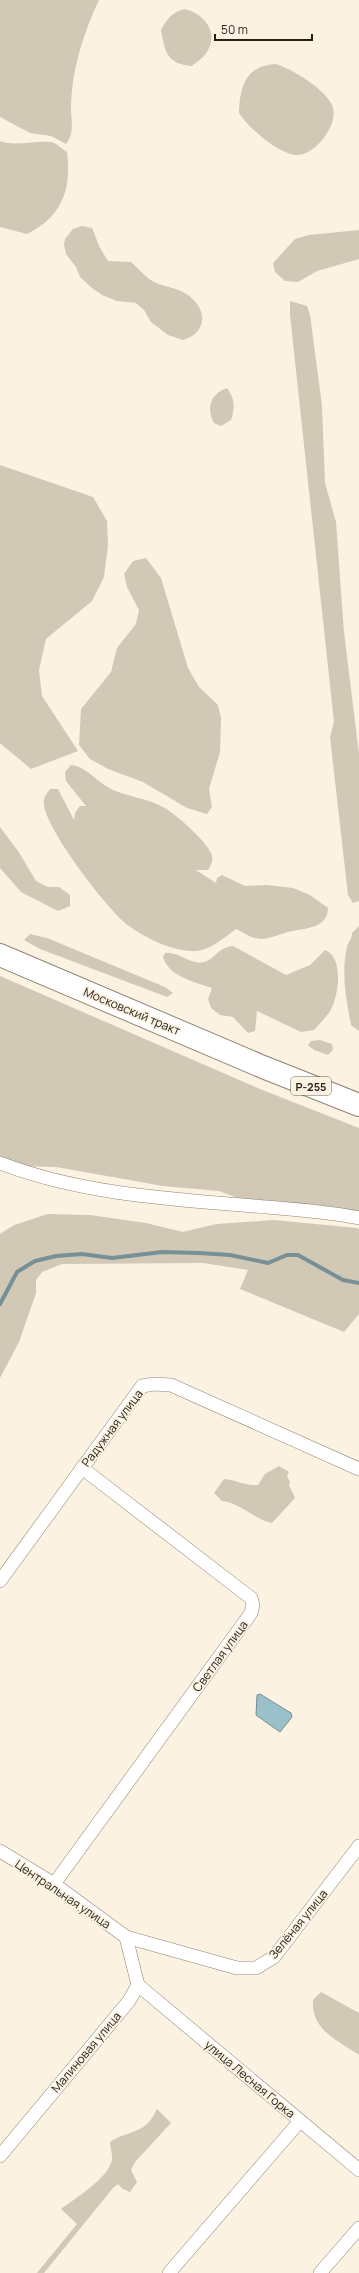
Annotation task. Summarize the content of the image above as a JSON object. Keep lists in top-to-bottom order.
{
  "streets": {
    "highway": ["Московский тракт", "Р-255"],
    "street": [
      "Радужная улица",
      "Светлая улица",
      "Центральная улица",
      "Зелёная улица",
      "Малиновая улица",
      "улица Лесная Горка"
    ]
  },
  "crossings": [
    ["Радужная улица", "Светлая улица"],
    ["Светлая улица", "Центральная улица"],
    ["Центральная улица", "Зелёная улица"],
    ["Малиновая улица", "улица Лесная Горка"]
  ],
  "scale_bar": "50 m"
}
